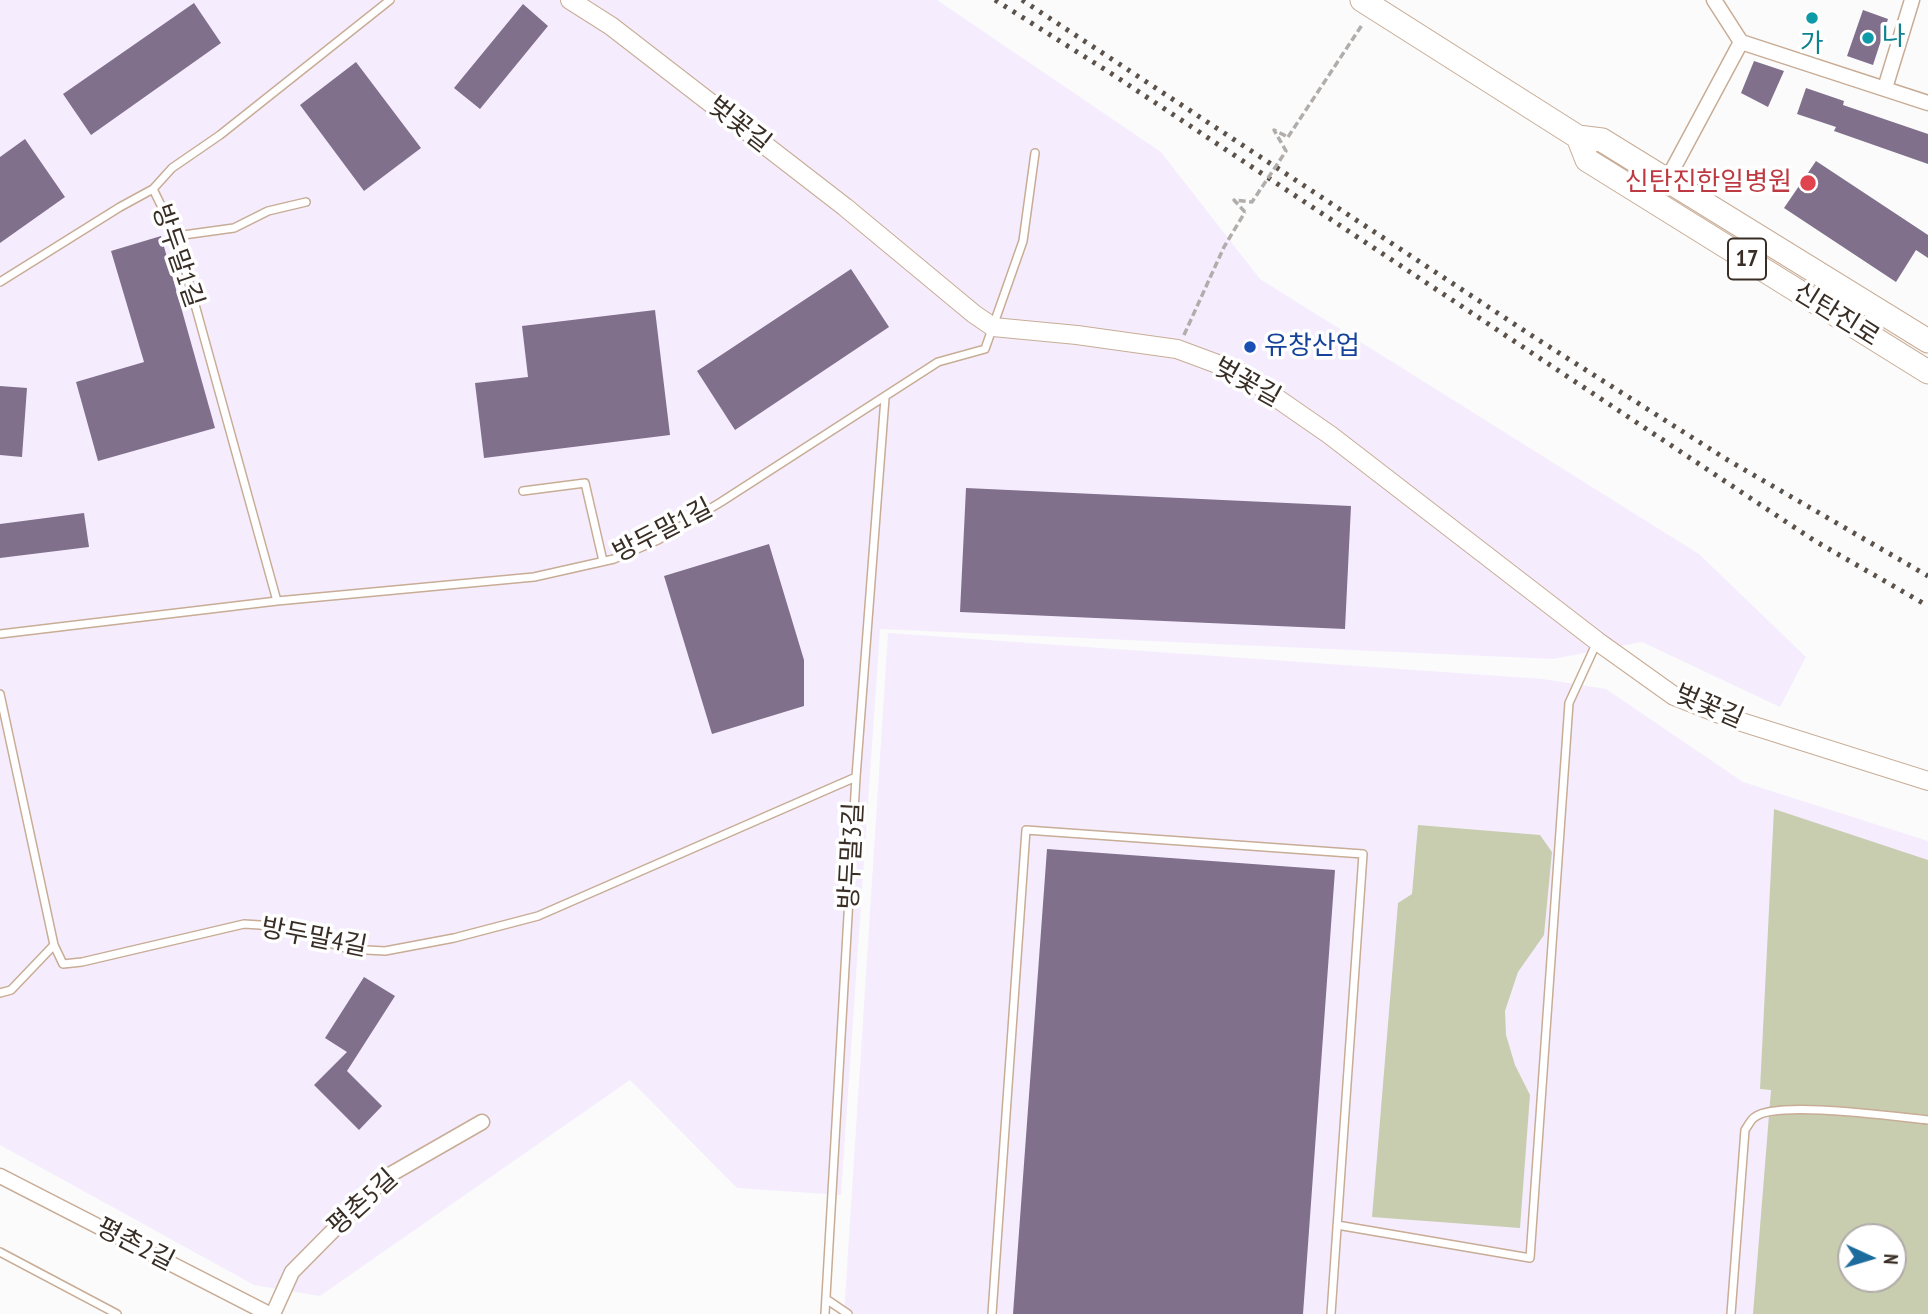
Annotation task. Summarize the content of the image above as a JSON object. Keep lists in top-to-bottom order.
{
  "streets": {
    "main road": ["17", "신탄진로"],
    "street": ["벚꽃길", "평촌5길", "평촌2길"],
    "lane": ["방두말1길", "방두말3길", "방두말4길"]
  },
  "crossings": [
    ["벚꽃길", "방두말1길"],
    ["방두말1길", "방두말3길"],
    ["방두말3길", "방두말4길"],
    ["평촌5길", "평촌2길"]
  ],
  "places": [
    "가",
    "나",
    "신탄진한일병원",
    "유창산업"
  ],
  "north": "right"
}
